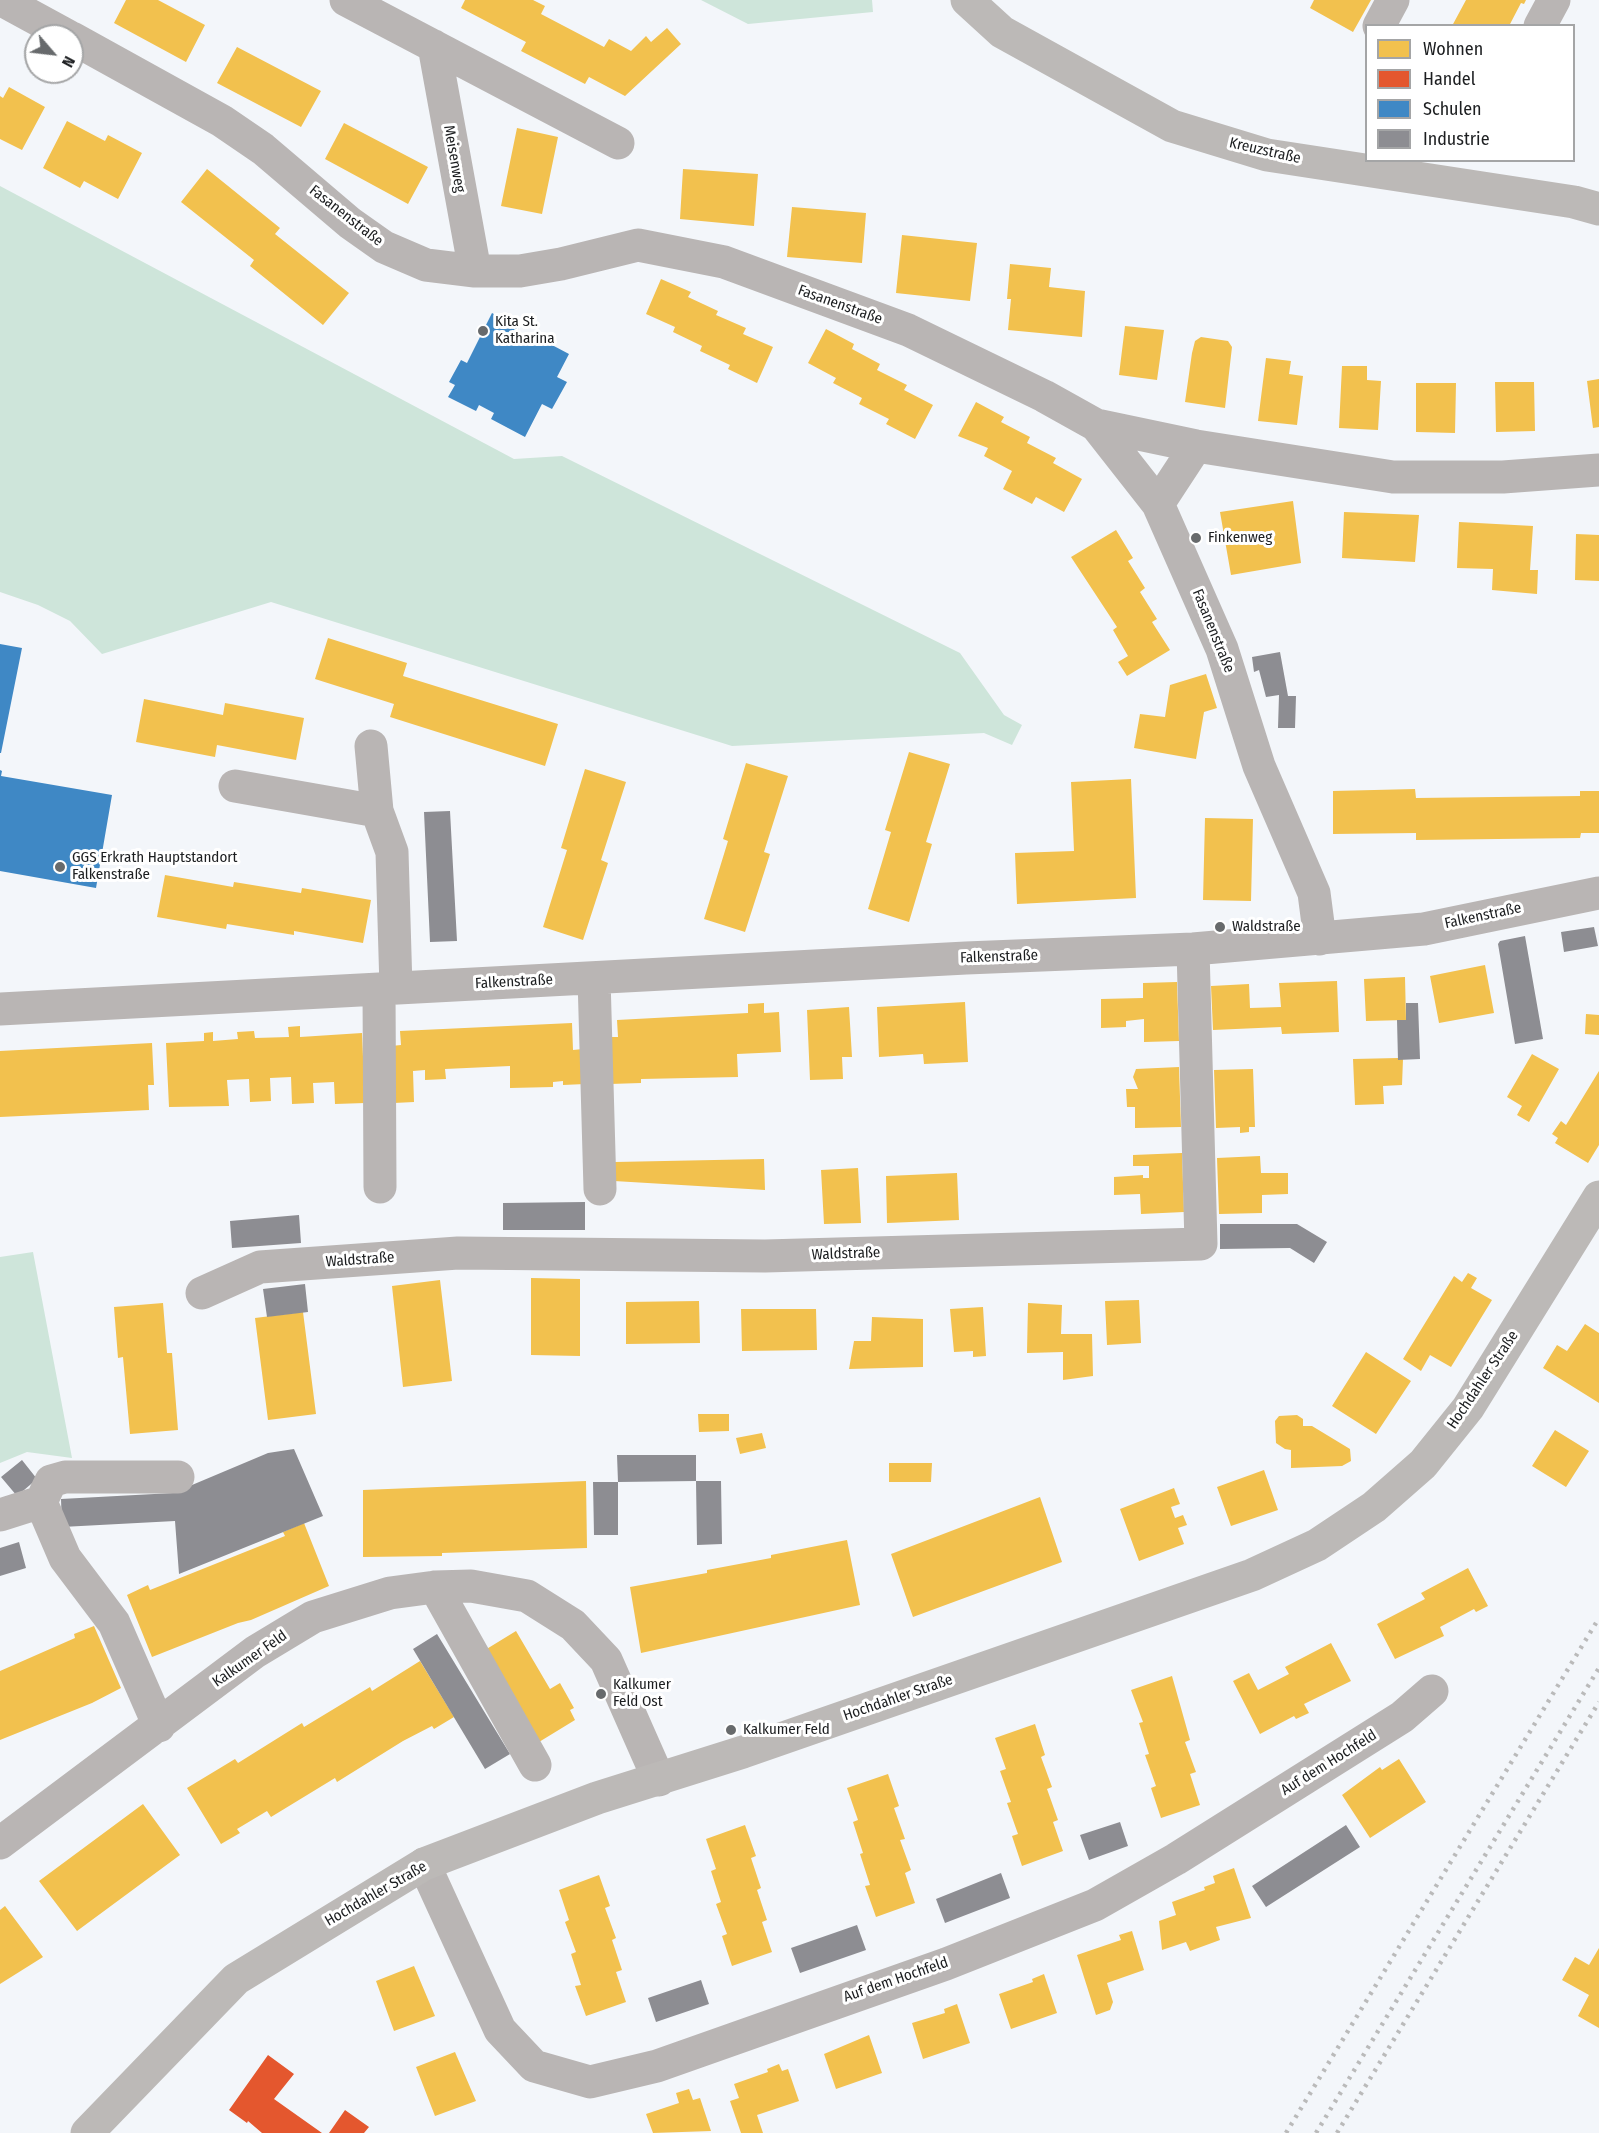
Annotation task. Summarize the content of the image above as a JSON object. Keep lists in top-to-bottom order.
{
  "streets": {
    "main road": ["Kreuzstraße", "Hochdahler Straße"],
    "street": [
      "Meisenweg",
      "Fasanenstraße",
      "Falkenstraße",
      "Waldstraße",
      "Kalkumer Feld",
      "Auf dem Hochfeld"
    ]
  },
  "crossings": [
    ["Meisenweg", "Fasanenstraße"],
    ["Fasanenstraße", "Falkenstraße"],
    ["Falkenstraße", "Waldstraße"],
    ["Hochdahler Straße", "Kalkumer Feld"],
    ["Hochdahler Straße", "Auf dem Hochfeld"]
  ],
  "places": [
    "Kita St. Katharina",
    "Finkenweg",
    "GGS Erkrath Hauptstandort Falkenstraße",
    "Waldstraße",
    "Kalkumer Feld Ost",
    "Kalkumer Feld"
  ],
  "legend": [
    "Wohnen",
    "Handel",
    "Schulen",
    "Industrie"
  ],
  "north": "bottom right"
}
